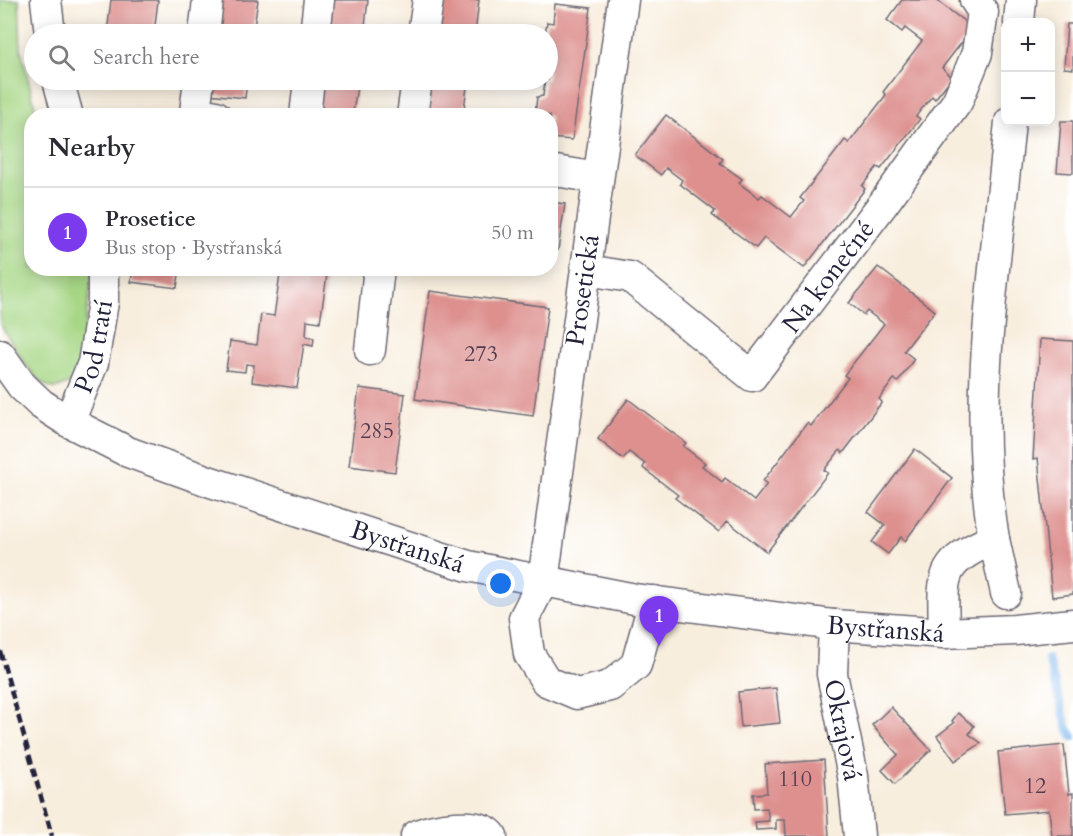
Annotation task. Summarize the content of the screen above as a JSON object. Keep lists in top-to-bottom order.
{
  "streets": {
    "street": [
      "Na konečné",
      "Prosetická",
      "Pod tratí",
      "Bystřanská",
      "Okrajová"
    ]
  },
  "crossings": [
    ["Na konečné", "Prosetická"],
    ["Prosetická", "Bystřanská"],
    ["Pod tratí", "Bystřanská"],
    ["Bystřanská", "Okrajová"]
  ],
  "house_numbers": [
    "273",
    "285",
    "110",
    "12"
  ],
  "page": {
    "map_buttons": ["+", "−"],
    "search": "Search here",
    "heading": "Nearby",
    "list": [
      {
        "mark": "1",
        "name": "Prosetice",
        "note": "Bus stop · Bystřanská",
        "value": "50 m"
      }
    ],
    "pins": "1"
  }
}
